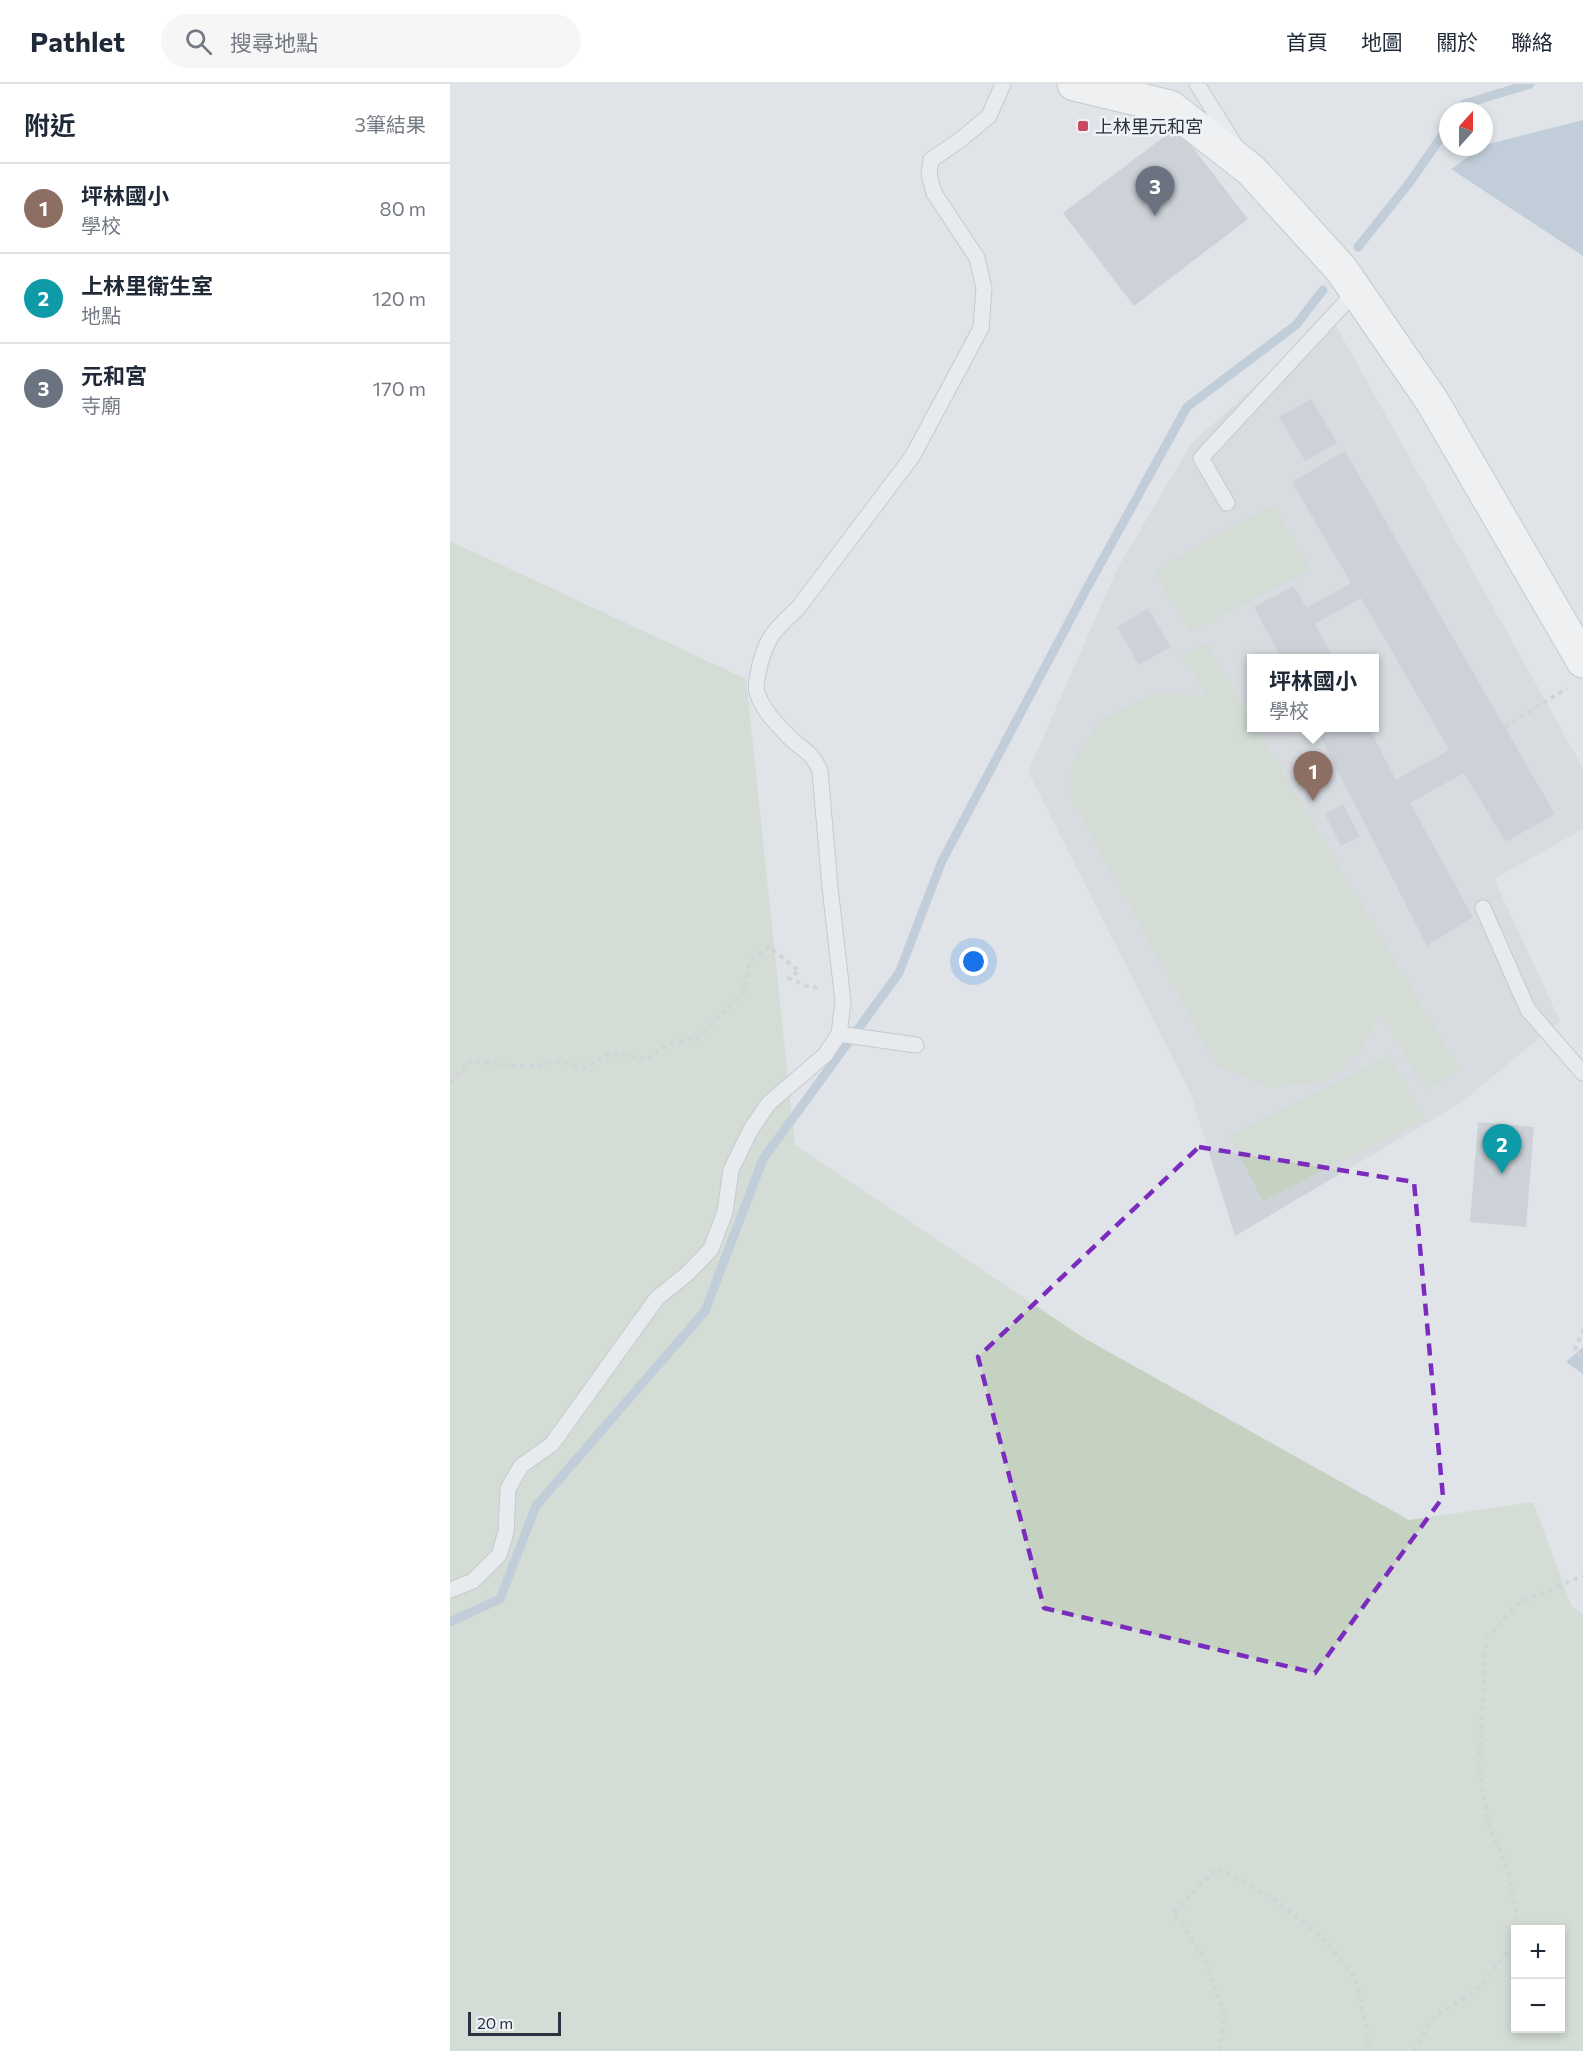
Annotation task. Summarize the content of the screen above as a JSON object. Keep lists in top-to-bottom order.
{
  "places": {
    "transit": ["上林里元和宮"]
  },
  "scale_bar": "20 m",
  "north": "top",
  "page": {
    "header": "Pathlet",
    "search": "搜尋地點",
    "nav": [
      "首頁",
      "地圖",
      "關於",
      "聯絡"
    ],
    "heading": ["附近", "3筆結果"],
    "list": [
      {
        "mark": "1",
        "name": "坪林國小",
        "note": "學校",
        "value": "80 m"
      },
      {
        "mark": "2",
        "name": "上林里衛生室",
        "note": "地點",
        "value": "120 m"
      },
      {
        "mark": "3",
        "name": "元和宮",
        "note": "寺廟",
        "value": "170 m"
      }
    ],
    "pins": ["3", "1", "2"],
    "popup": ["坪林國小", "學校"],
    "map_buttons": ["+", "−"],
    "scale": "20 m"
  }
}
